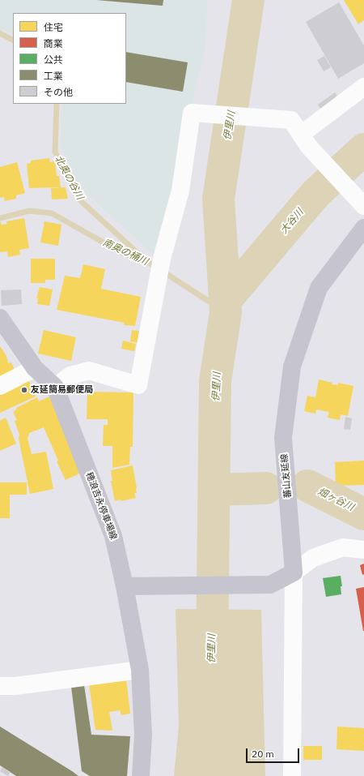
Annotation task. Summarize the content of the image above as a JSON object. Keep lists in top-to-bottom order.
{
  "streets": {
    "main road": ["蕃山友延線", "穂浪吉永停車場線"]
  },
  "water": [
    "伊里川",
    "北奥の谷川",
    "大谷川",
    "南奥の桶川",
    "畑ヶ谷川"
  ],
  "places": ["友延簡易郵便局"],
  "legend": [
    "住宅",
    "商業",
    "公共",
    "工業",
    "その他"
  ],
  "scale_bar": "20 m"
}
